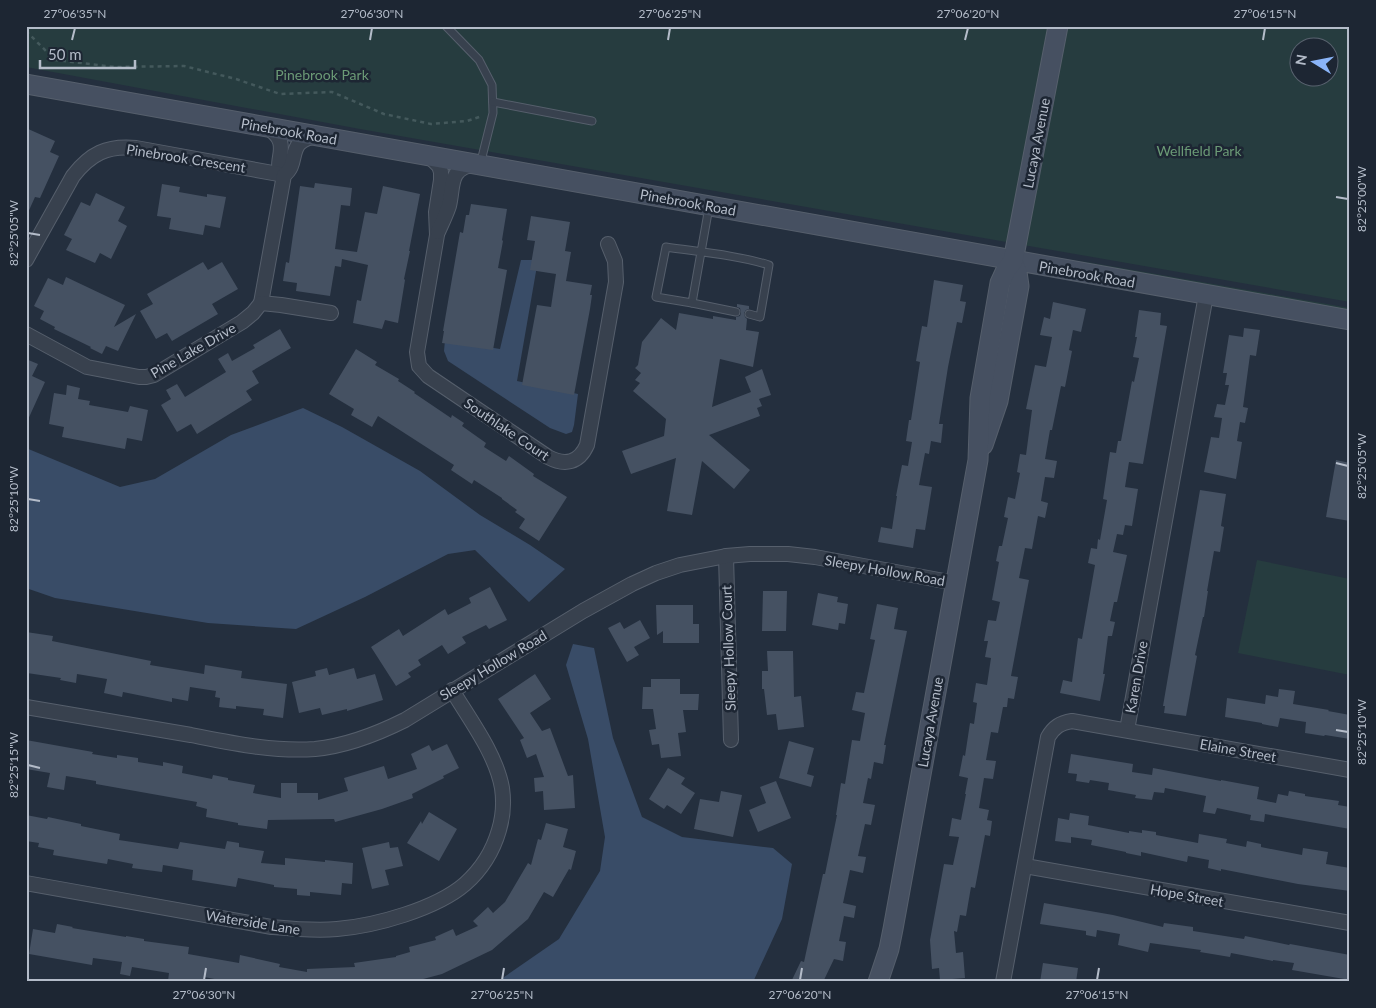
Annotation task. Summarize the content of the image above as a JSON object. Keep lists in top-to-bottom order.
{
  "streets": {
    "street": [
      "Pinebrook Road",
      "Lucaya Avenue",
      "Pinebrook Crescent",
      "Pine Lake Drive",
      "Southlake Court",
      "Sleepy Hollow Road",
      "Sleepy Hollow Court",
      "Karen Drive",
      "Elaine Street",
      "Hope Street",
      "Waterside Lane"
    ]
  },
  "crossings": [
    ["Pinebrook Road", "Lucaya Avenue"],
    ["Pinebrook Road", "Southlake Court"],
    ["Pinebrook Road", "Karen Drive"],
    ["Lucaya Avenue", "Sleepy Hollow Road"],
    ["Sleepy Hollow Road", "Sleepy Hollow Court"],
    ["Sleepy Hollow Road", "Waterside Lane"],
    ["Karen Drive", "Elaine Street"],
    ["Karen Drive", "Hope Street"]
  ],
  "parks": ["Pinebrook Park", "Wellfield Park"],
  "scale_bar": "50 m",
  "north": "left",
  "coordinates": [
    "27°06'35\"N",
    "27°06'30\"N",
    "27°06'25\"N",
    "27°06'20\"N",
    "27°06'15\"N",
    "82°25'00\"W",
    "82°25'05\"W",
    "82°25'10\"W",
    "82°25'15\"W"
  ]
}
